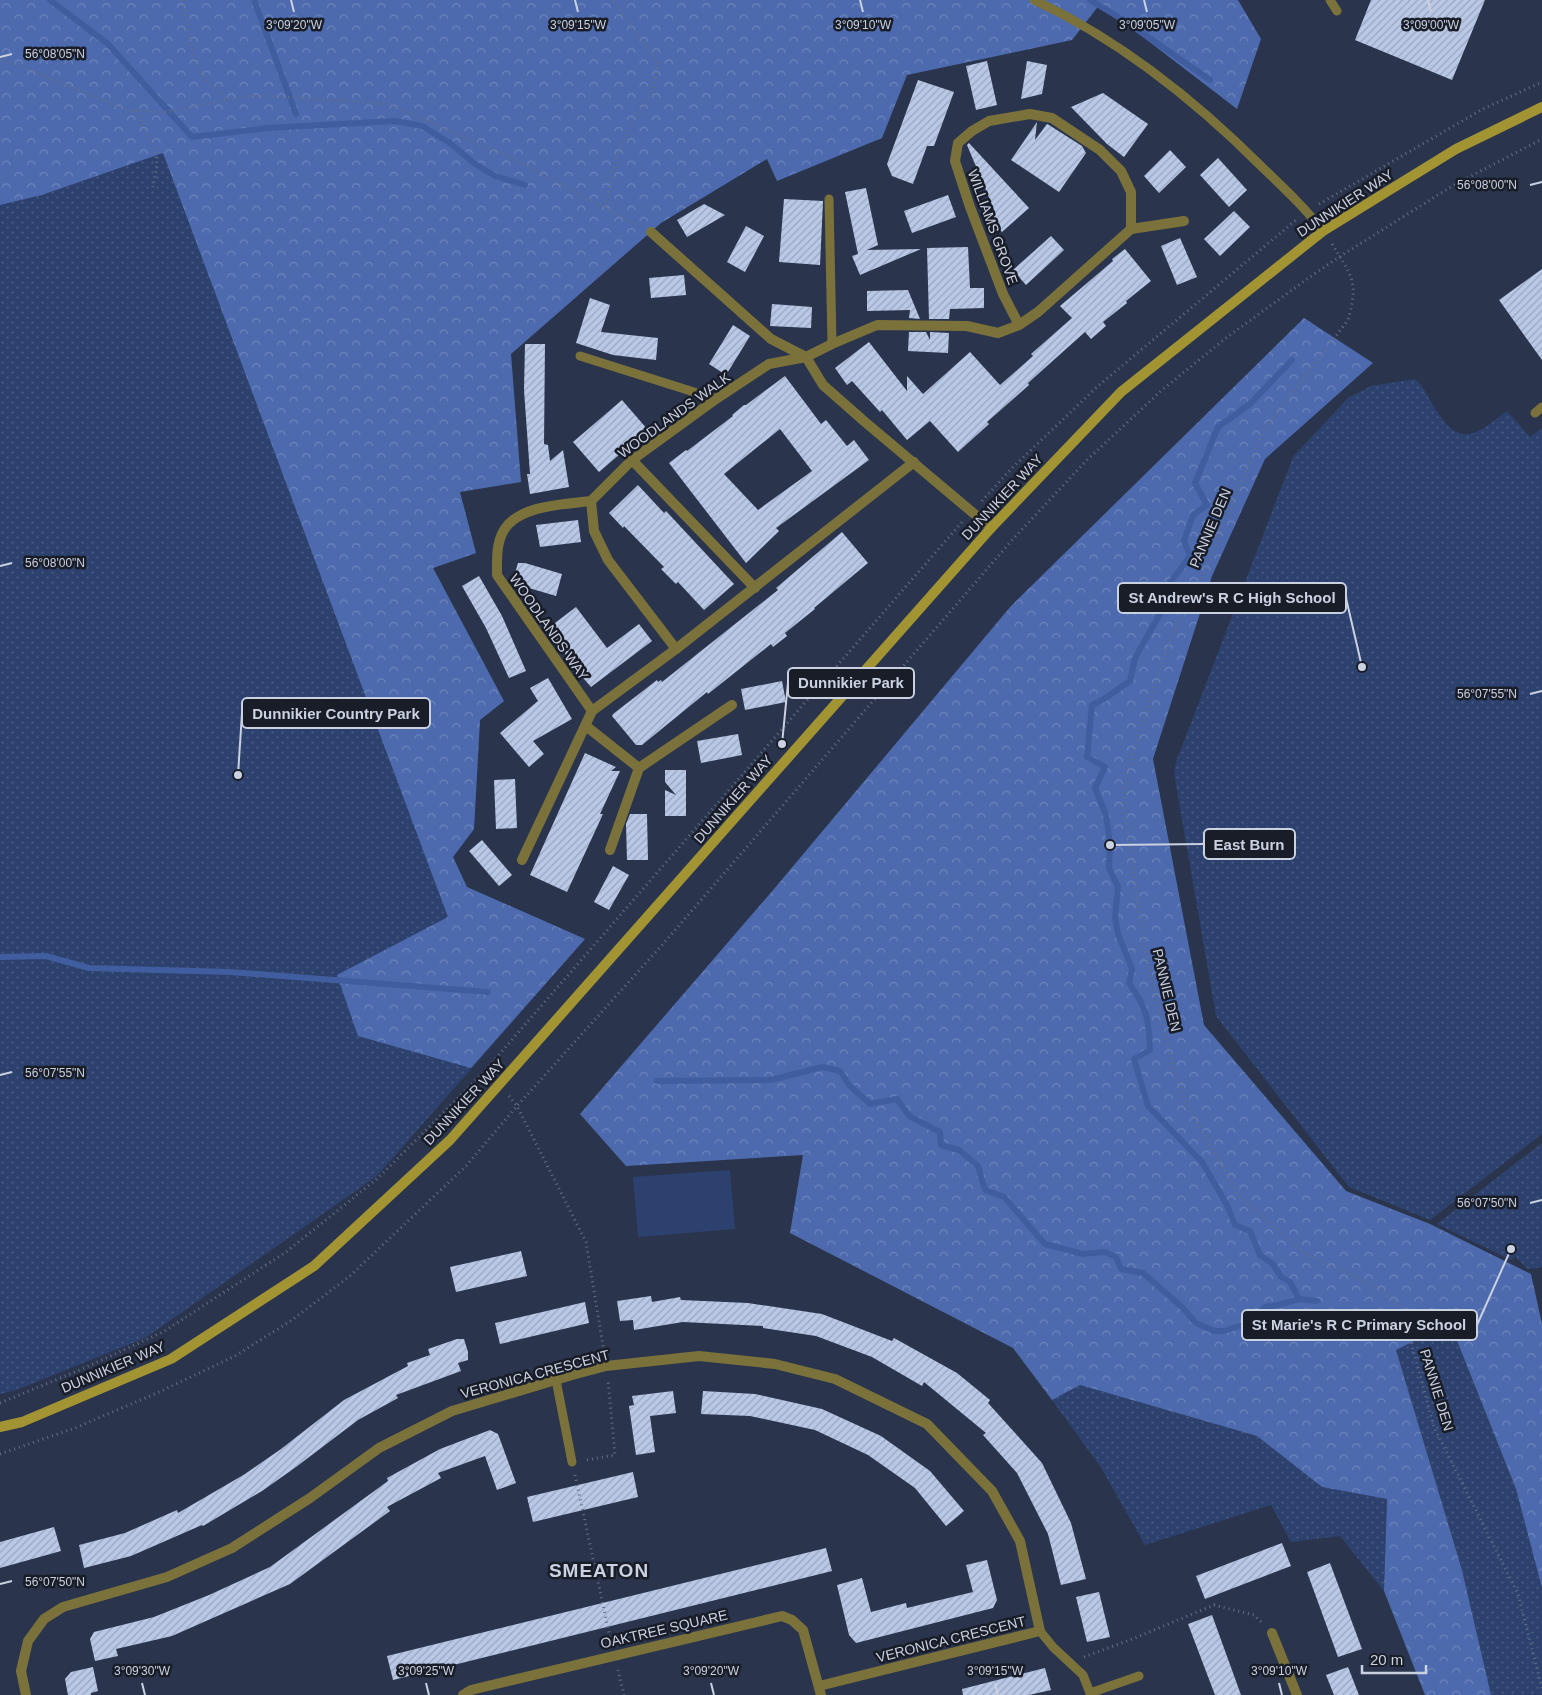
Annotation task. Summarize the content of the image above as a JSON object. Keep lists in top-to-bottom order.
{
  "streets": {
    "main road": ["DUNNIKIER WAY"],
    "street": [
      "WILLIAMS GROVE",
      "WOODLANDS WALK",
      "WOODLANDS WAY",
      "VERONICA CRESCENT",
      "OAKTREE SQUARE"
    ],
    "path": ["PANNIE DEN"]
  },
  "crossings": [
    ["DUNNIKIER WAY", "PANNIE DEN"],
    ["WILLIAMS GROVE", "WOODLANDS WALK"],
    ["WOODLANDS WALK", "WOODLANDS WAY"],
    ["VERONICA CRESCENT", "OAKTREE SQUARE"]
  ],
  "districts": ["SMEATON"],
  "places": [
    "St Andrew's R C High School",
    "Dunnikier Park",
    "Dunnikier Country Park",
    "East Burn",
    "St Marie's R C Primary School"
  ],
  "scale_bar": "20 m",
  "coordinates": [
    "3°09'20\"W",
    "3°09'15\"W",
    "3°09'10\"W",
    "3°09'05\"W",
    "3°09'00\"W",
    "56°08'05\"N",
    "56°08'00\"N",
    "56°07'55\"N",
    "56°07'50\"N",
    "3°09'30\"W",
    "3°09'25\"W"
  ]
}
